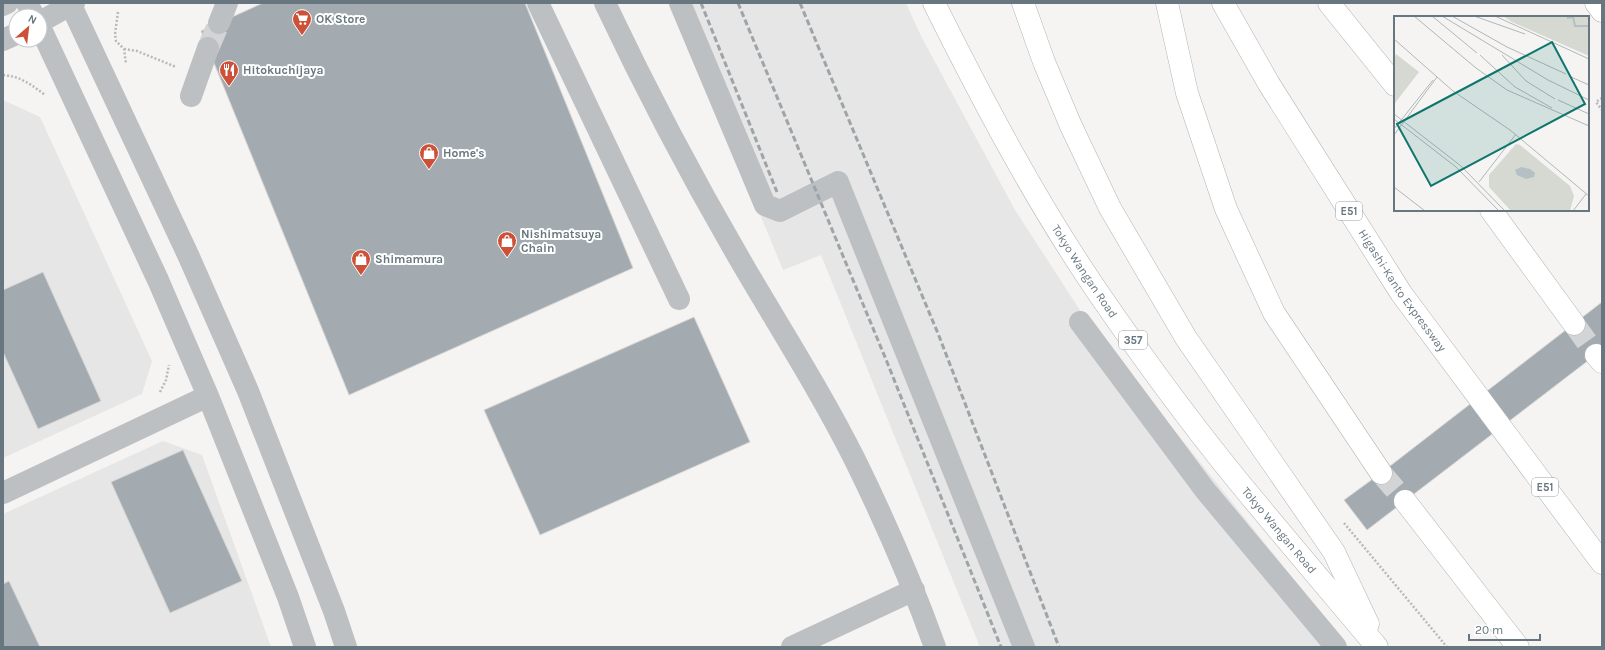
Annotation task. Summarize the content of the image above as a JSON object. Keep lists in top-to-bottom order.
{
  "streets": {
    "highway": [
      "E51",
      "Tokyo Wangan Road",
      "Higashi-Kanto Expressway",
      "357"
    ]
  },
  "places": {
    "supermarket": ["OK Store"],
    "restaurant": ["Hitokuchijaya"],
    "shop": ["Home's", "Nishimatsuya Chain", "Shimamura"]
  },
  "scale_bar": "20 m",
  "north": "top right"
}
